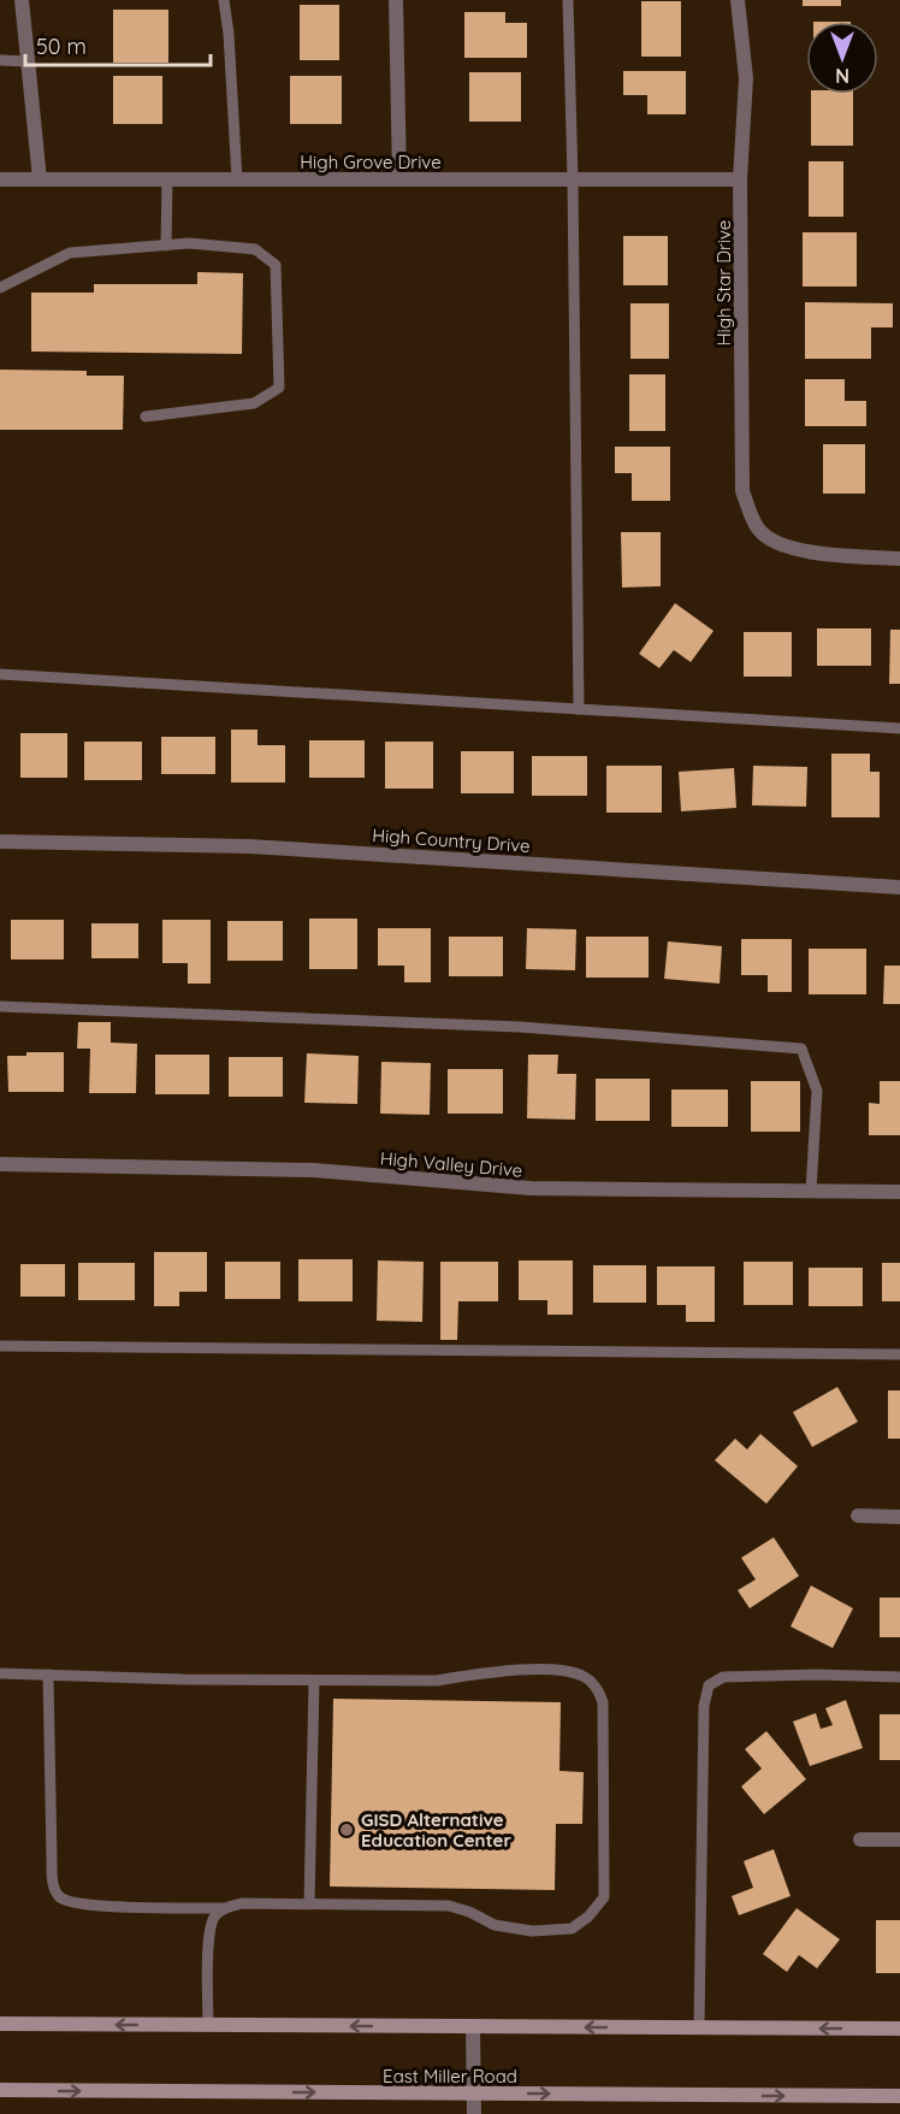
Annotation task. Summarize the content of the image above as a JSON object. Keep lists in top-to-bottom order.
{
  "streets": {
    "main road": ["East Miller Road"],
    "street": [
      "High Grove Drive",
      "High Star Drive",
      "High Country Drive",
      "High Valley Drive"
    ]
  },
  "crossings": [
    ["High Grove Drive", "High Star Drive"]
  ],
  "places": ["GISD Alternative Education Center"],
  "scale_bar": "50 m",
  "north": "bottom"
}
